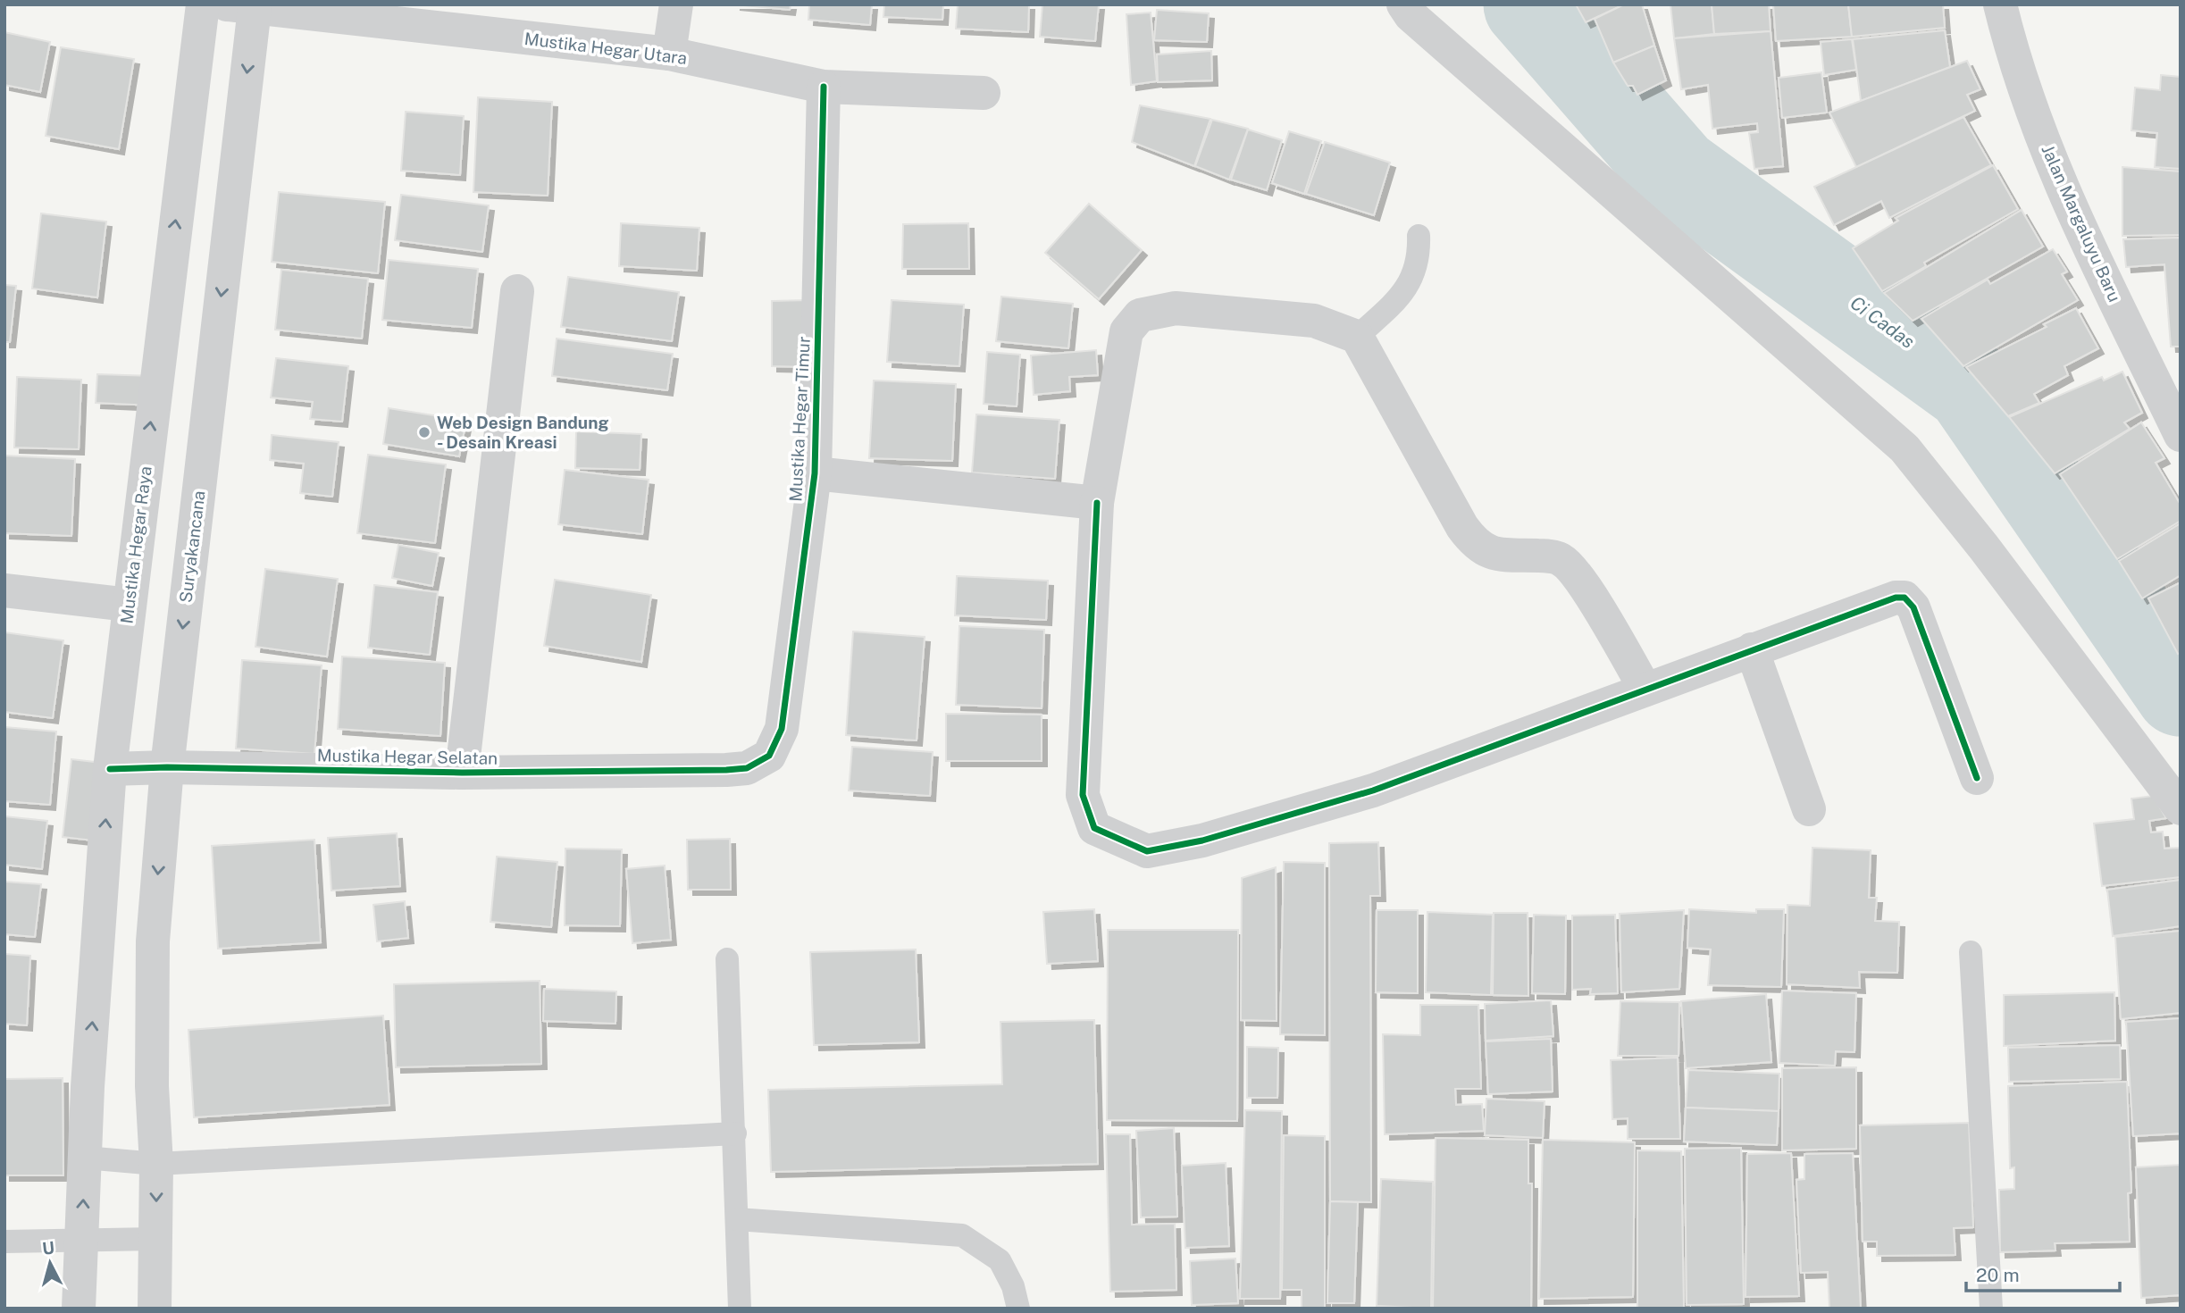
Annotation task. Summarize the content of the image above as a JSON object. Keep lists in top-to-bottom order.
{
  "streets": {
    "street": [
      "Mustika Hegar Utara",
      "Jalan Margaluyu Baru",
      "Mustika Hegar Timur",
      "Mustika Hegar Raya",
      "Suryakancana",
      "Mustika Hegar Selatan"
    ]
  },
  "crossings": [
    ["Mustika Hegar Utara", "Mustika Hegar Timur"],
    ["Mustika Hegar Utara", "Suryakancana"],
    ["Mustika Hegar Timur", "Mustika Hegar Selatan"],
    ["Mustika Hegar Raya", "Mustika Hegar Selatan"],
    ["Suryakancana", "Mustika Hegar Selatan"]
  ],
  "one_way": ["Mustika Hegar Raya"],
  "water": ["Ci Cadas"],
  "places": ["Web Design Bandung - Desain Kreasi"],
  "scale_bar": "20 m",
  "north": "top"
}
